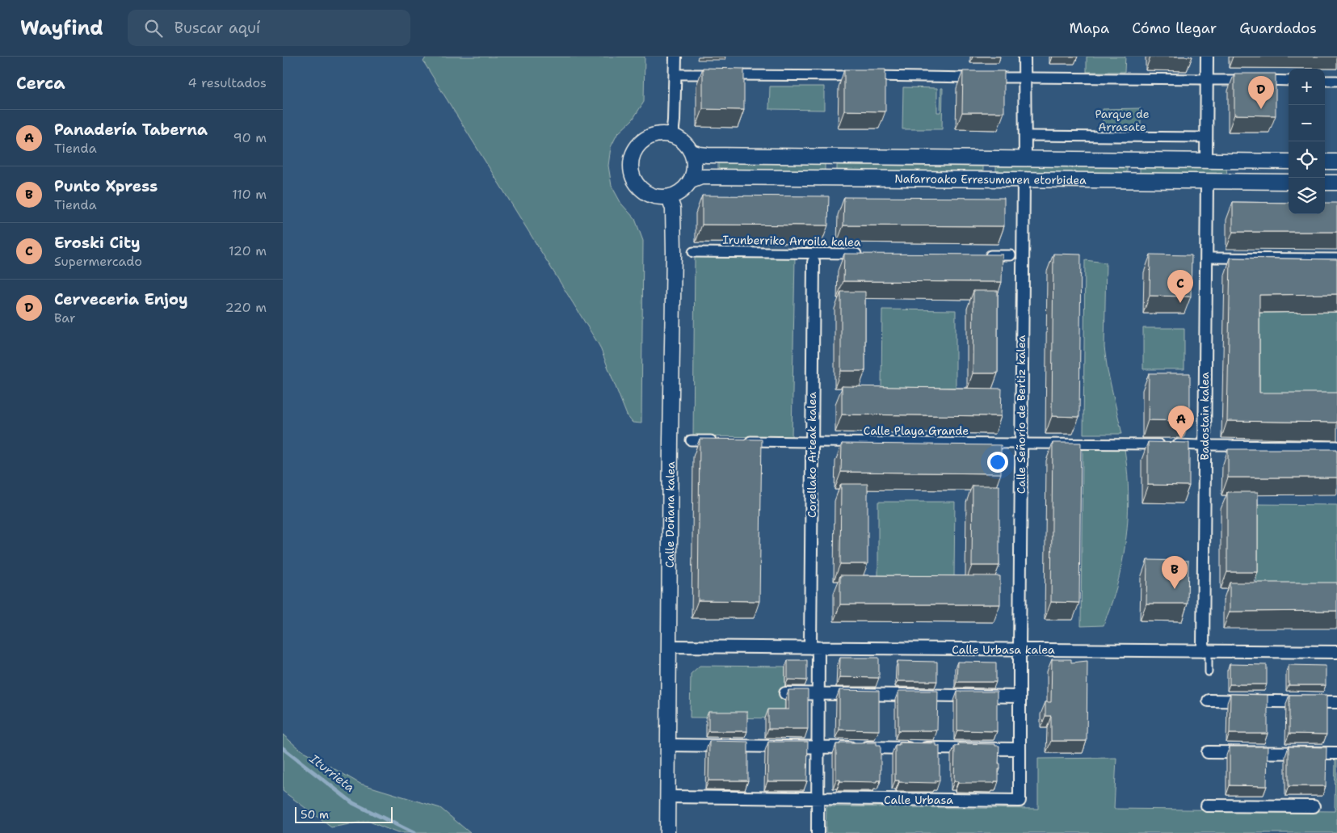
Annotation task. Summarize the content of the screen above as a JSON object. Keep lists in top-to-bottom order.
{
  "streets": {
    "street": [
      "Nafarroako Erresumaren etorbidea",
      "Irunberriko Arroila kalea",
      "Calle Señorío de Bertiz kalea",
      "Badostain kalea",
      "Calle Playa Grande",
      "Corellako Arteak kalea",
      "Calle Doñana kalea",
      "Calle Urbasa kalea",
      "Calle Urbasa"
    ]
  },
  "crossings": [
    ["Nafarroako Erresumaren etorbidea", "Calle Señorío de Bertiz kalea"],
    ["Nafarroako Erresumaren etorbidea", "Badostain kalea"],
    ["Nafarroako Erresumaren etorbidea", "Calle Doñana kalea"],
    ["Calle Señorío de Bertiz kalea", "Calle Urbasa kalea"],
    ["Calle Señorío de Bertiz kalea", "Calle Urbasa"],
    ["Badostain kalea", "Calle Urbasa kalea"],
    ["Corellako Arteak kalea", "Calle Urbasa kalea"],
    ["Calle Doñana kalea", "Calle Urbasa kalea"],
    ["Calle Doñana kalea", "Calle Urbasa"]
  ],
  "water": ["Iturrieta"],
  "parks": ["Parque de Arrasate"],
  "scale_bar": "50 m",
  "page": {
    "header": "Wayfind",
    "search": "Buscar aquí",
    "nav": ["Mapa", "Cómo llegar", "Guardados"],
    "heading": ["Cerca", "4 resultados"],
    "map_buttons": ["+", "−"],
    "pins": [
      "D",
      "C",
      "A",
      "B"
    ],
    "list": [
      {
        "mark": "A",
        "name": "Panadería Taberna",
        "note": "Tienda",
        "value": "90 m"
      },
      {
        "mark": "B",
        "name": "Punto Xpress",
        "note": "Tienda",
        "value": "110 m"
      },
      {
        "mark": "C",
        "name": "Eroski City",
        "note": "Supermercado",
        "value": "120 m"
      },
      {
        "mark": "D",
        "name": "Cerveceria Enjoy",
        "note": "Bar",
        "value": "220 m"
      }
    ],
    "scale": "50 m"
  }
}
